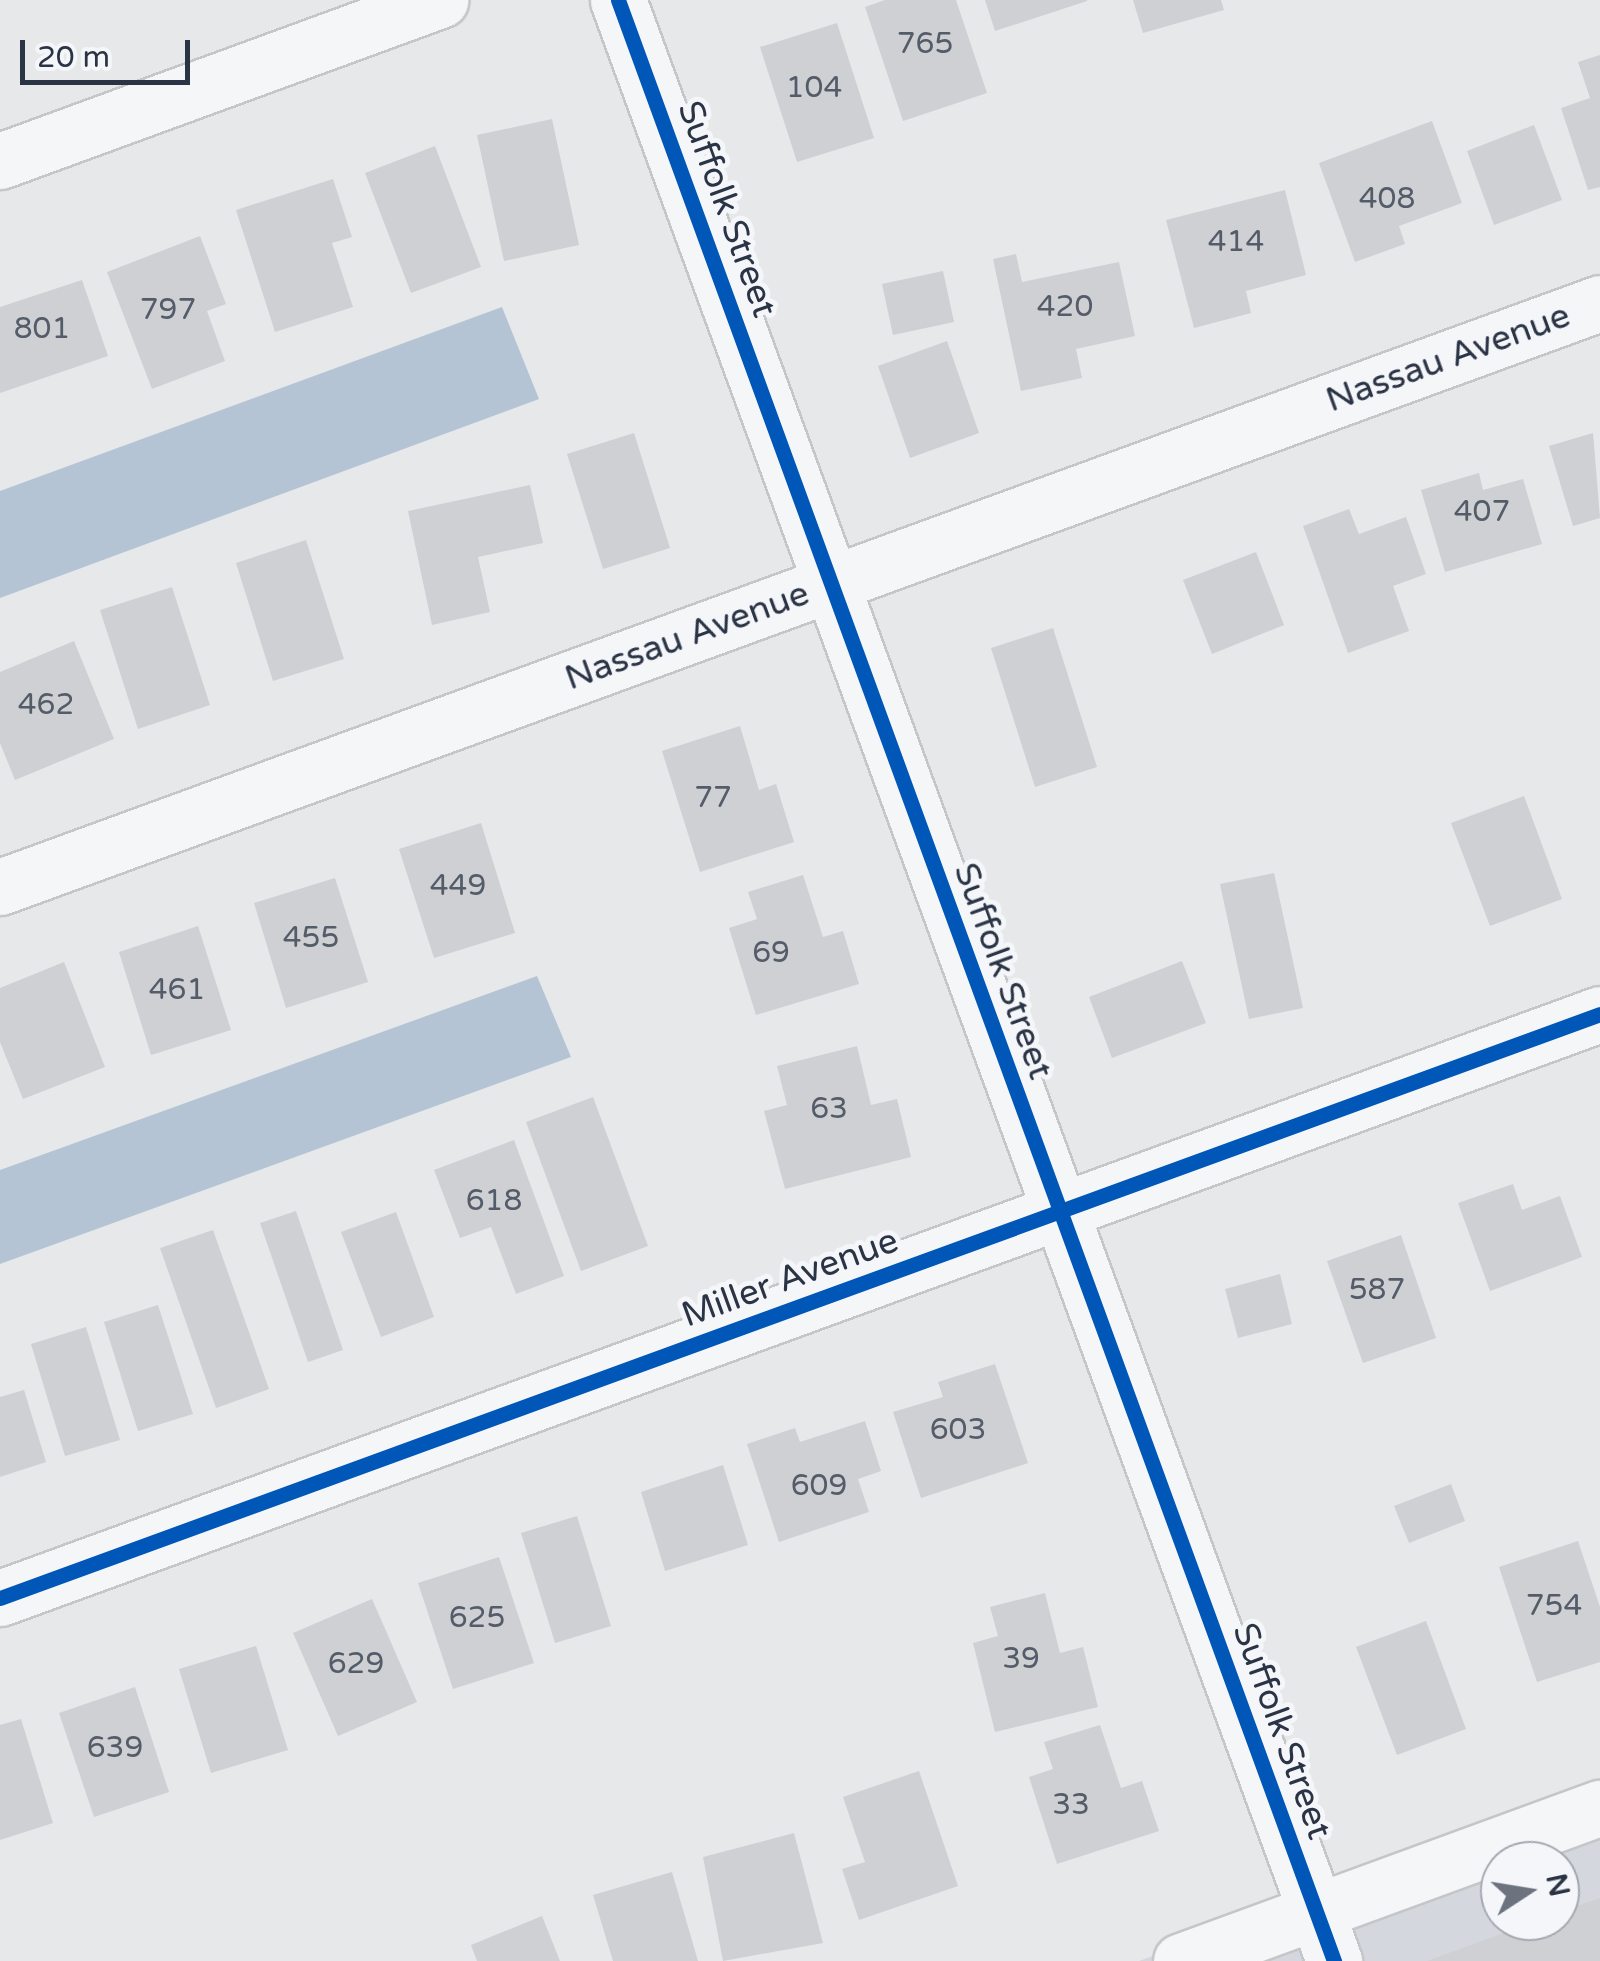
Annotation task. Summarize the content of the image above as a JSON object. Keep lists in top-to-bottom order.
{
  "streets": {
    "street": ["Suffolk Street", "Nassau Avenue", "Miller Avenue"]
  },
  "crossings": [
    ["Suffolk Street", "Nassau Avenue"],
    ["Suffolk Street", "Miller Avenue"]
  ],
  "house_numbers": [
    "765",
    "104",
    "408",
    "414",
    "420",
    "797",
    "801",
    "407",
    "462",
    "77",
    "449",
    "455",
    "69",
    "461",
    "63",
    "618",
    "587",
    "603",
    "609",
    "754",
    "625",
    "39",
    "629",
    "639",
    "33"
  ],
  "scale_bar": "20 m",
  "north": "right"
}
